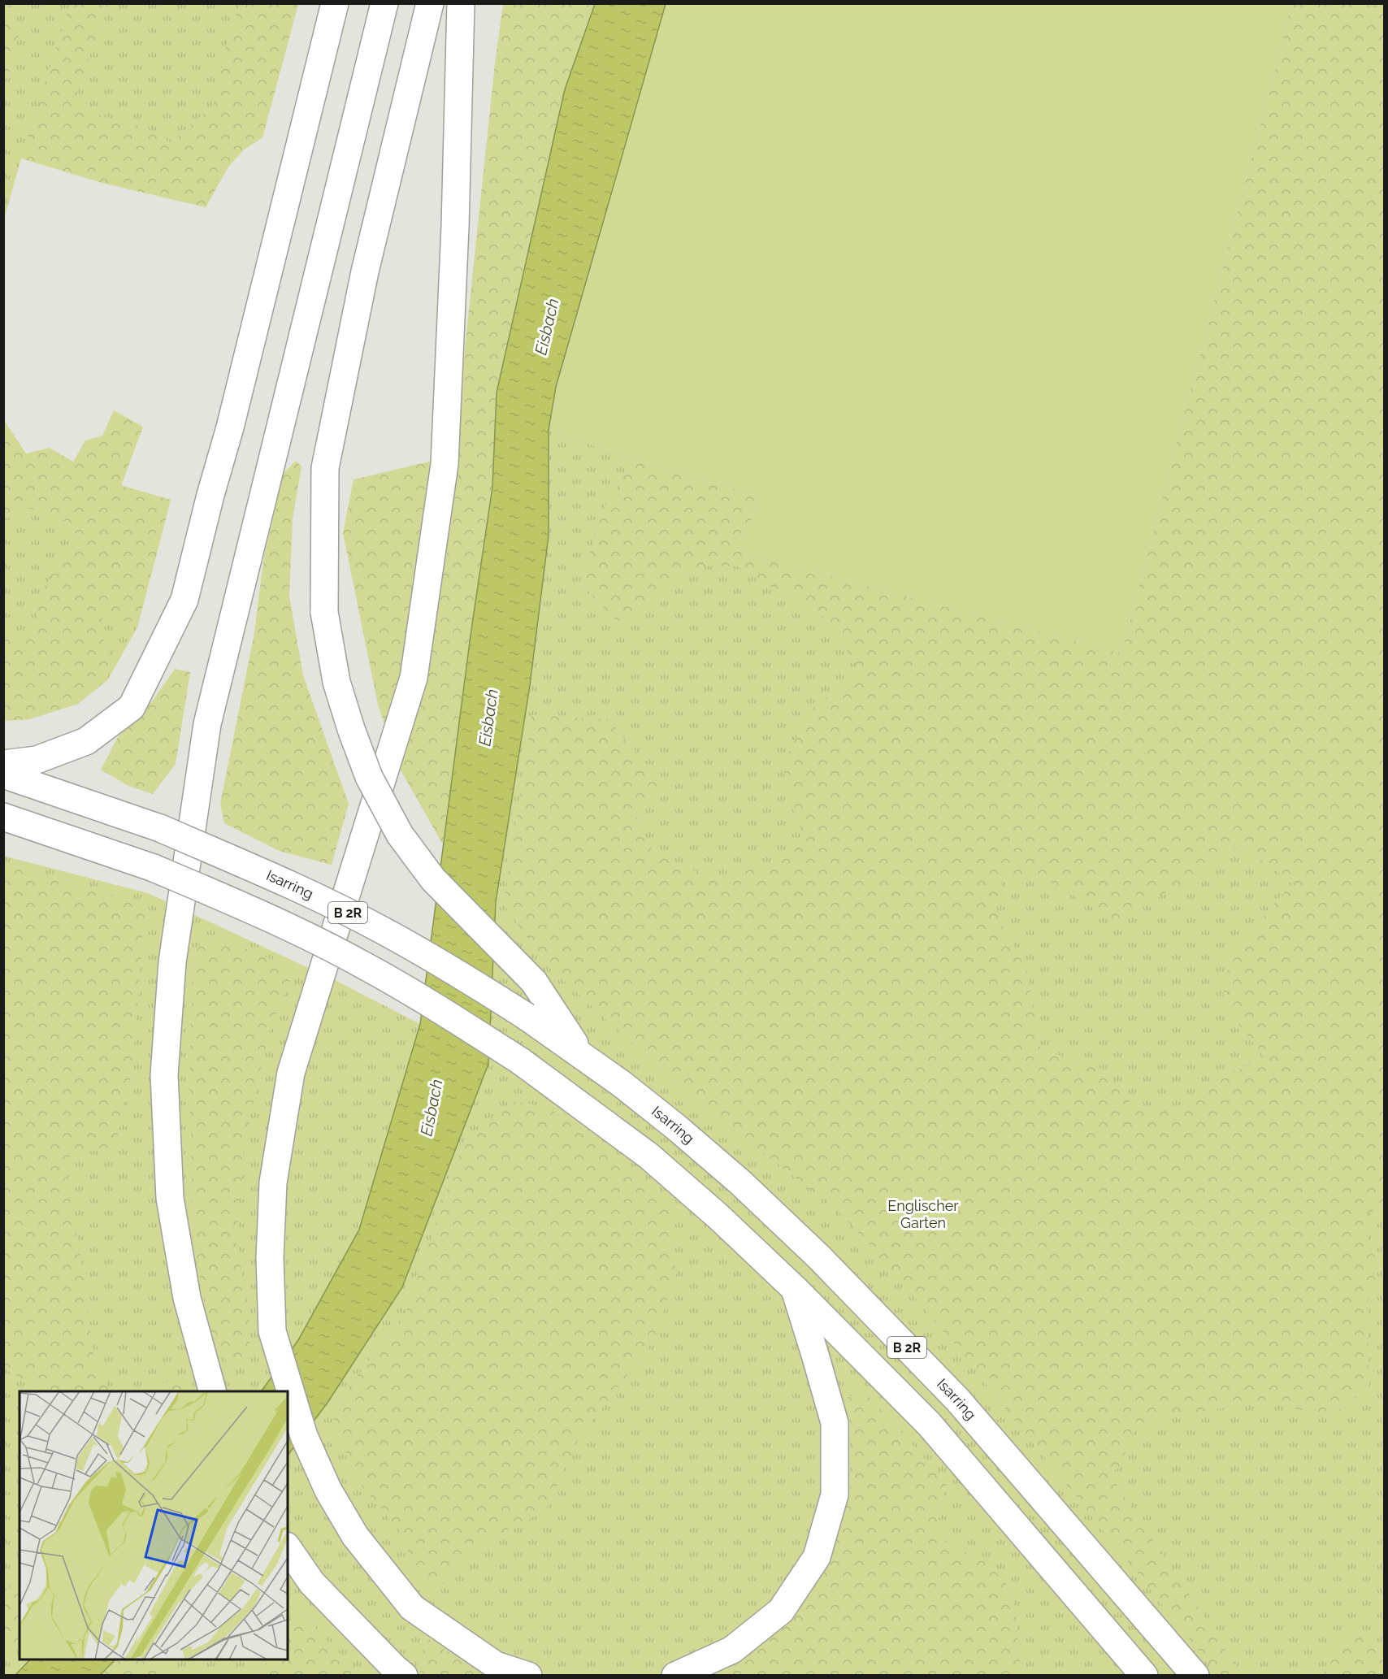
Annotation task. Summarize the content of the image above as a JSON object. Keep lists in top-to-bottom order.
{
  "streets": {
    "highway": ["Isarring", "B 2R"]
  },
  "water": ["Eisbach"],
  "parks": ["Englischer Garten"]
}
